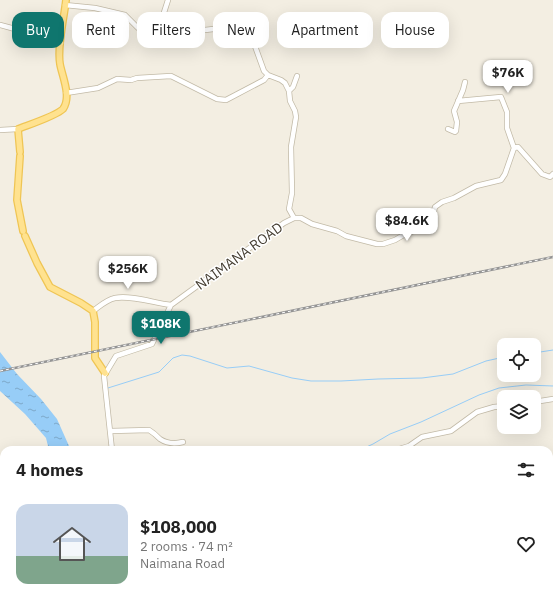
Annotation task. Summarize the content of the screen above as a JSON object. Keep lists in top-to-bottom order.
{
  "streets": {
    "street": ["NAIMANA ROAD"]
  },
  "page": {
    "chip": [
      "Buy",
      "Rent",
      "Filters",
      "New",
      "Apartment",
      "House"
    ],
    "price": [
      "$76K",
      "$84.6K",
      "$256K",
      "$108K"
    ],
    "heading": "4 homes",
    "list": [
      {
        "name": "$108,000",
        "note": "2 rooms · 74 m² · Naimana Road"
      }
    ]
  }
}
